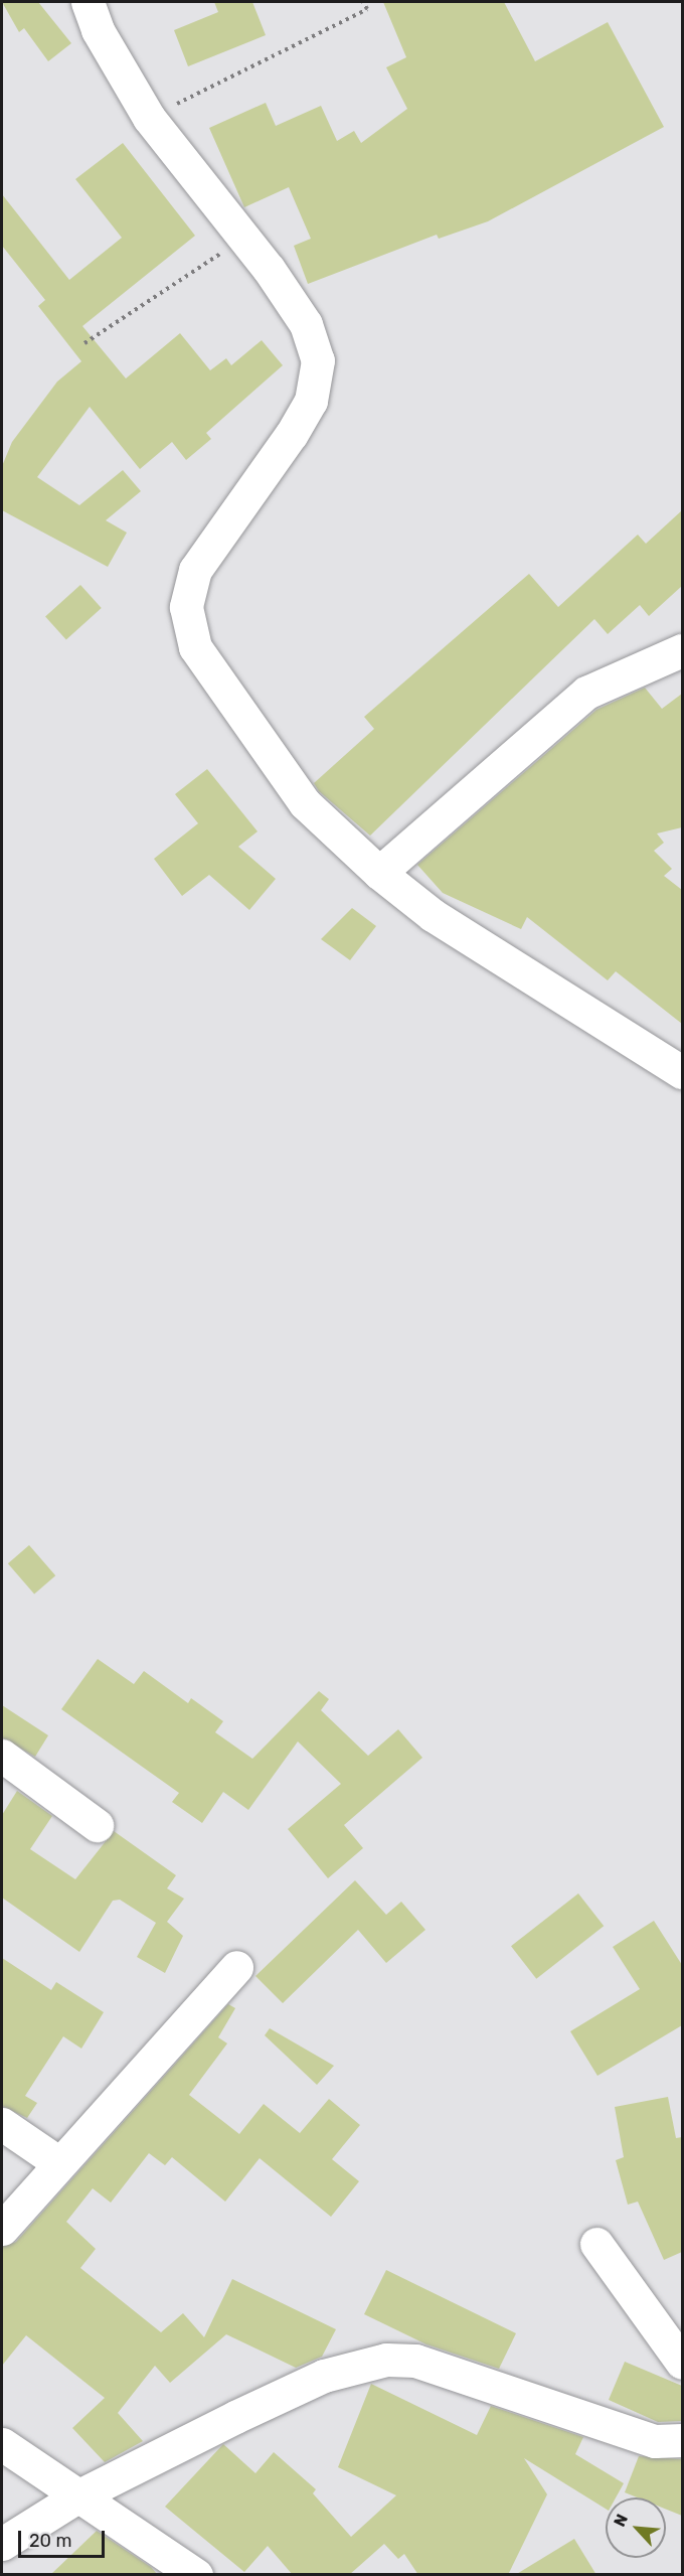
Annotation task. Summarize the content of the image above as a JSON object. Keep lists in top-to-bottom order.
{
  "scale_bar": "20 m",
  "north": "top left"
}
